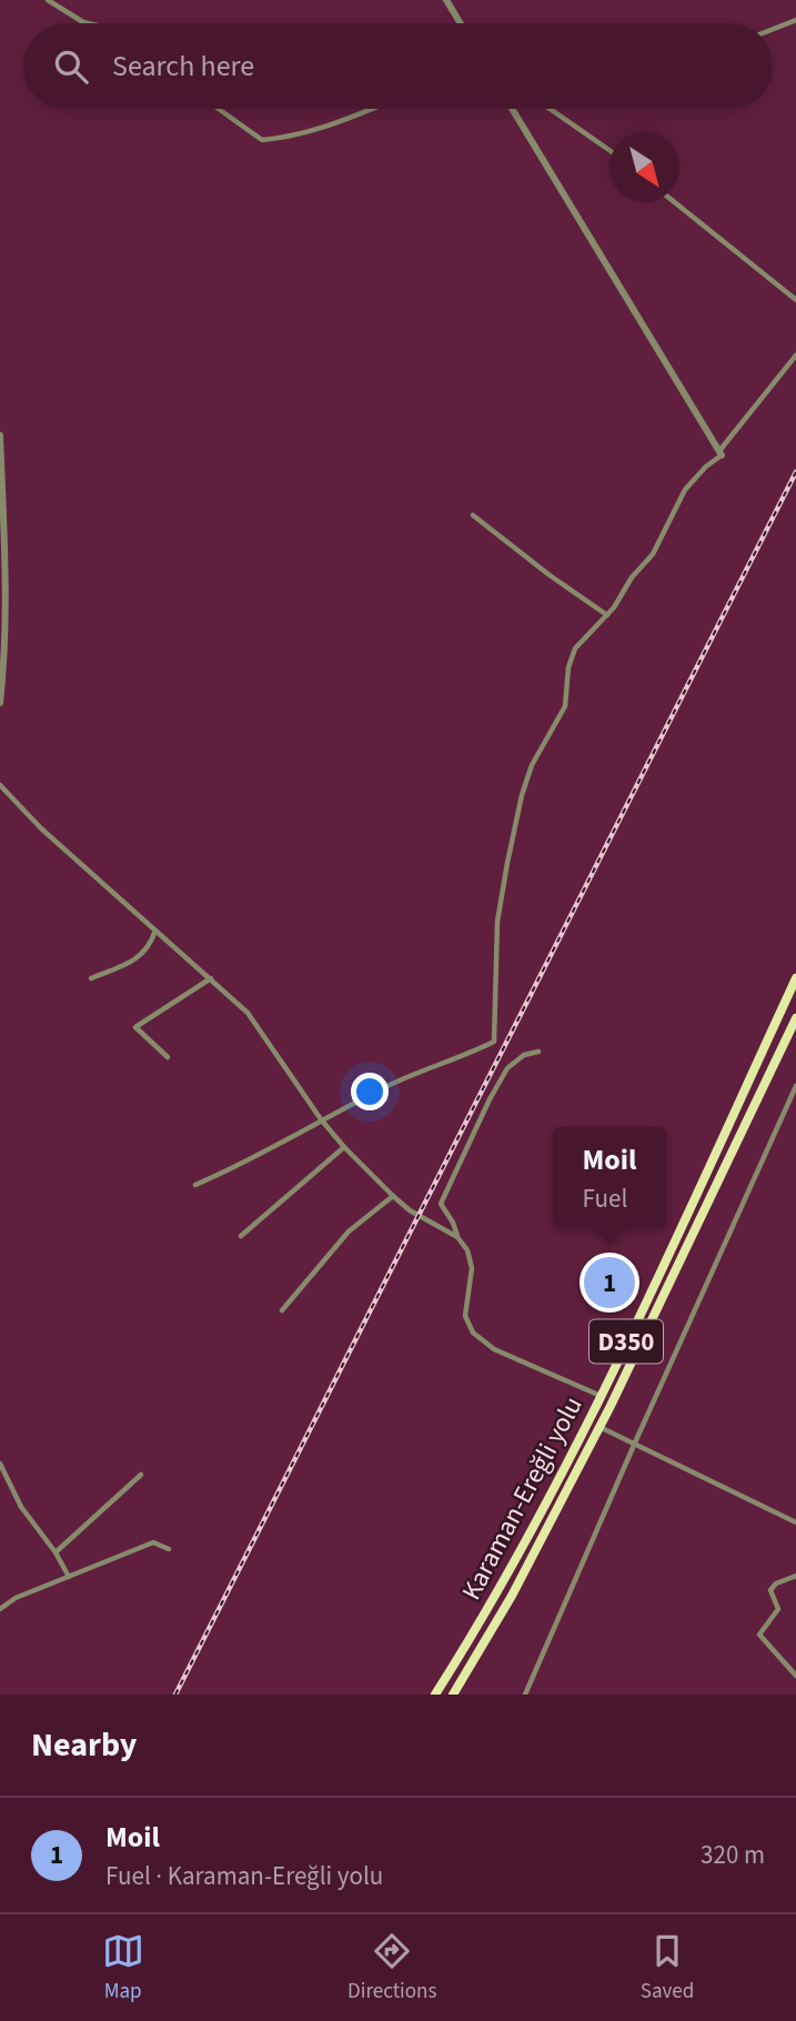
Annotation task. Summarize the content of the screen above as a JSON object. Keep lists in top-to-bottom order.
{
  "streets": {
    "highway": ["D350", "Karaman-Ereğli yolu"]
  },
  "north": "bottom right",
  "page": {
    "search": "Search here",
    "popup": ["Moil", "Fuel"],
    "pins": "1",
    "heading": "Nearby",
    "list": [
      {
        "mark": "1",
        "name": "Moil",
        "note": "Fuel · Karaman-Ereğli yolu",
        "value": "320 m"
      }
    ],
    "nav": ["Map", "Directions", "Saved"]
  }
}
